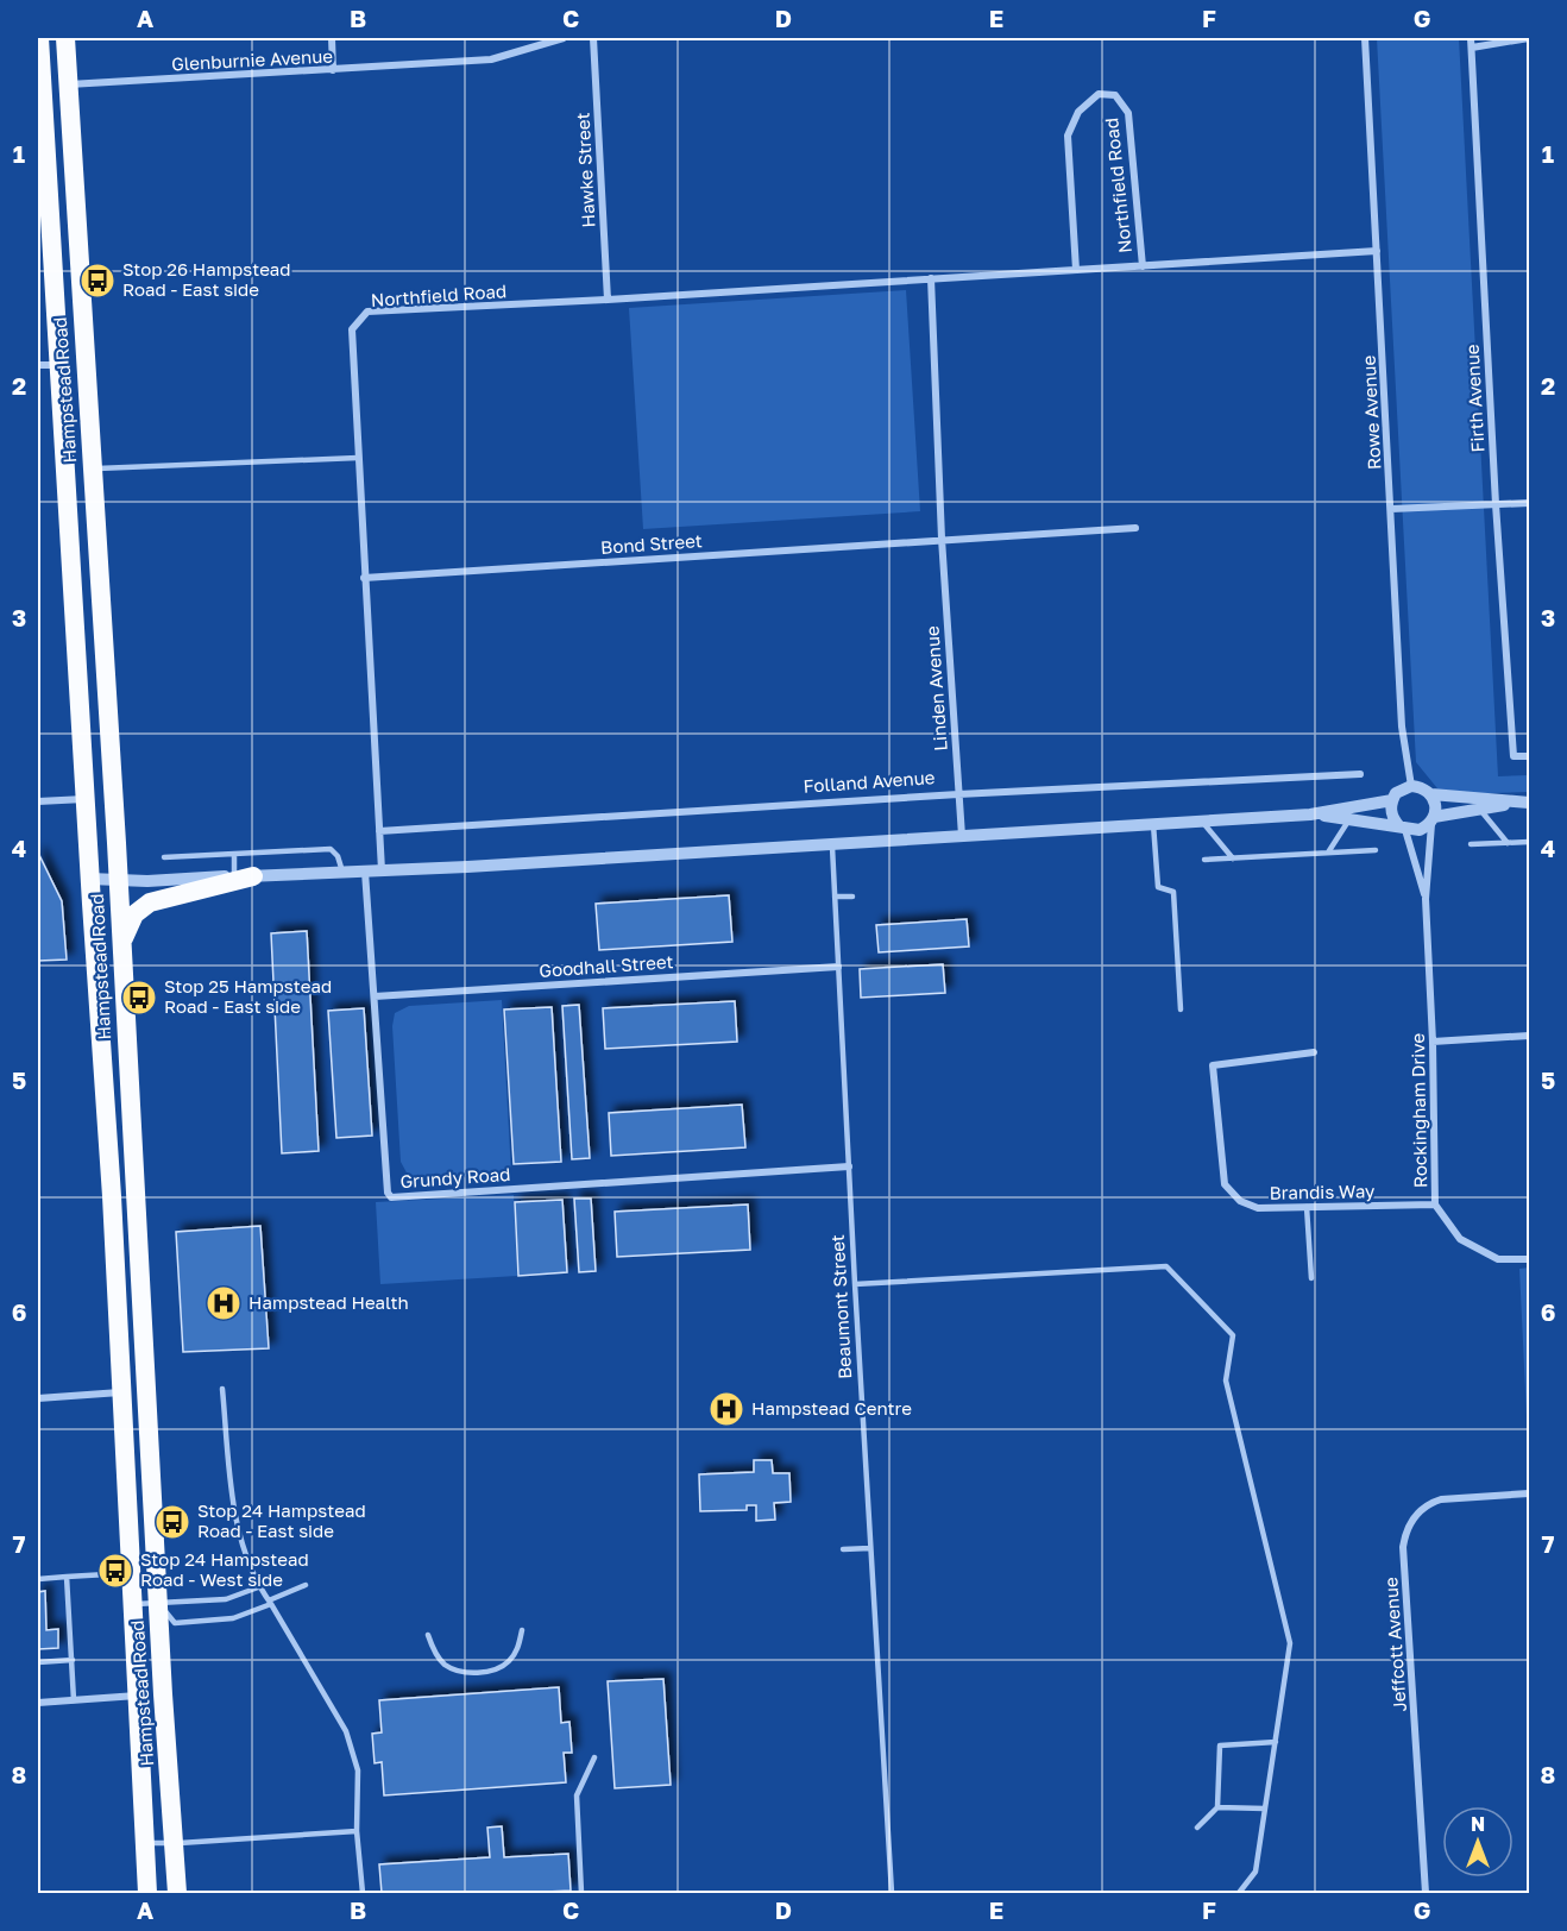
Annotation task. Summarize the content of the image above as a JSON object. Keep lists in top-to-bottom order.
{
  "streets": {
    "highway": ["Hampstead Road"],
    "street": [
      "Glenburnie Avenue",
      "Hawke Street",
      "Northfield Road",
      "Firth Avenue",
      "Rowe Avenue",
      "Bond Street",
      "Linden Avenue",
      "Folland Avenue",
      "Goodhall Street",
      "Rockingham Drive",
      "Grundy Road",
      "Brandis Way",
      "Jeffcott Avenue"
    ],
    "lane": ["Beaumont Street"]
  },
  "crossings": [
    ["Glenburnie Avenue", "Hampstead Road"],
    ["Hawke Street", "Northfield Road"],
    ["Northfield Road", "Rowe Avenue"],
    ["Northfield Road", "Bond Street"],
    ["Northfield Road", "Linden Avenue"],
    ["Northfield Road", "Folland Avenue"],
    ["Rowe Avenue", "Rockingham Drive"],
    ["Bond Street", "Linden Avenue"],
    ["Linden Avenue", "Folland Avenue"],
    ["Goodhall Street", "Grundy Road"],
    ["Goodhall Street", "Beaumont Street"],
    ["Rockingham Drive", "Brandis Way"],
    ["Grundy Road", "Beaumont Street"]
  ],
  "places": {
    "bus stop": [
      "Stop 26 Hampstead Road - East side",
      "Stop 25 Hampstead Road - East side",
      "Stop 24 Hampstead Road - East side",
      "Stop 24 Hampstead Road - West side"
    ],
    "hospital": ["Hampstead Health", "Hampstead Centre"]
  },
  "north": "top",
  "grid": {
    "columns": [
      "A",
      "B",
      "C",
      "D",
      "E",
      "F",
      "G"
    ],
    "rows": [
      "1",
      "2",
      "3",
      "4",
      "5",
      "6",
      "7",
      "8"
    ]
  }
}
